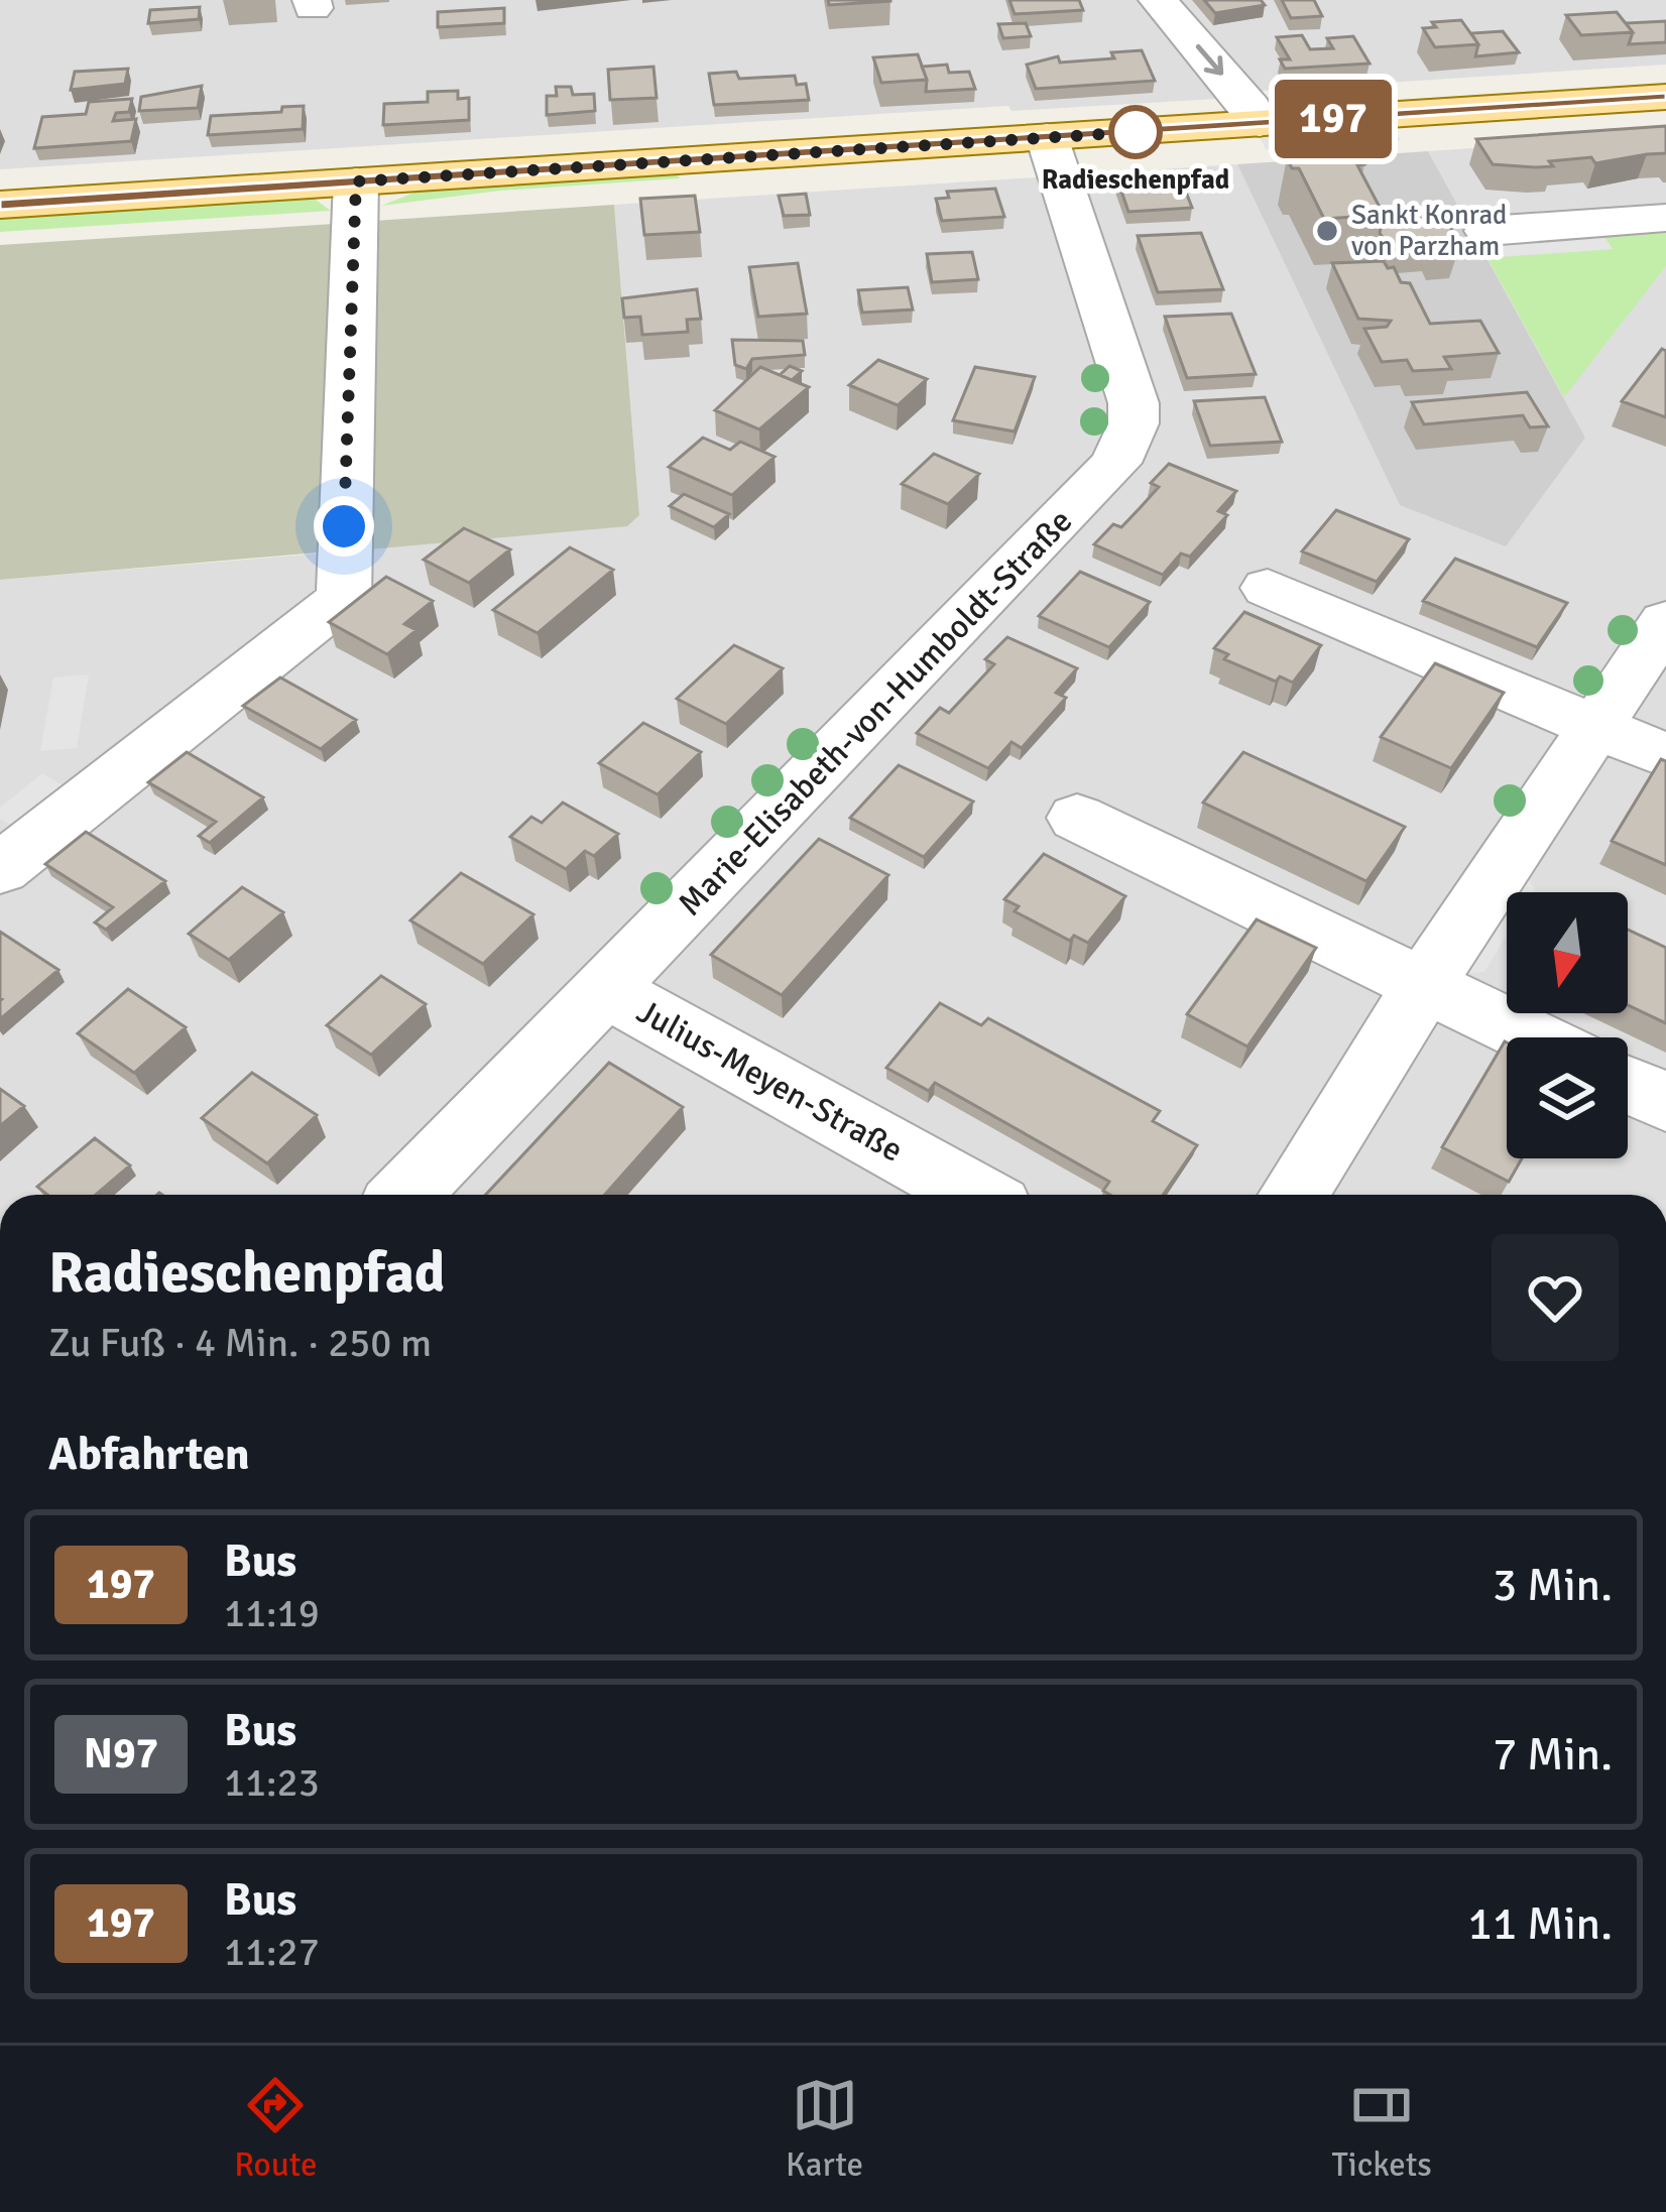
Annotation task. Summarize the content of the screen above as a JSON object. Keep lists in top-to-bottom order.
{
  "streets": {
    "street": ["Marie-Elisabeth-von-Humboldt-Straße", "Julius-Meyen-Straße"]
  },
  "crossings": [
    ["Marie-Elisabeth-von-Humboldt-Straße", "Julius-Meyen-Straße"]
  ],
  "places": ["Radieschenpfad", "Sankt Konrad von Parzham"],
  "lines": ["bus line 197"],
  "north": "bottom",
  "page": {
    "on_map": "197",
    "heading": [
      ["Radieschenpfad", "Zu Fuß · 4 Min. · 250 m"],
      "Abfahrten"
    ],
    "list": [
      {
        "mark": "197",
        "name": "Bus",
        "note": "11:19",
        "value": "3 Min."
      },
      {
        "mark": "N97",
        "name": "Bus",
        "note": "11:23",
        "value": "7 Min."
      },
      {
        "mark": "197",
        "name": "Bus",
        "note": "11:27",
        "value": "11 Min."
      }
    ],
    "tabs": ["Route", "Karte", "Tickets"]
  }
}
